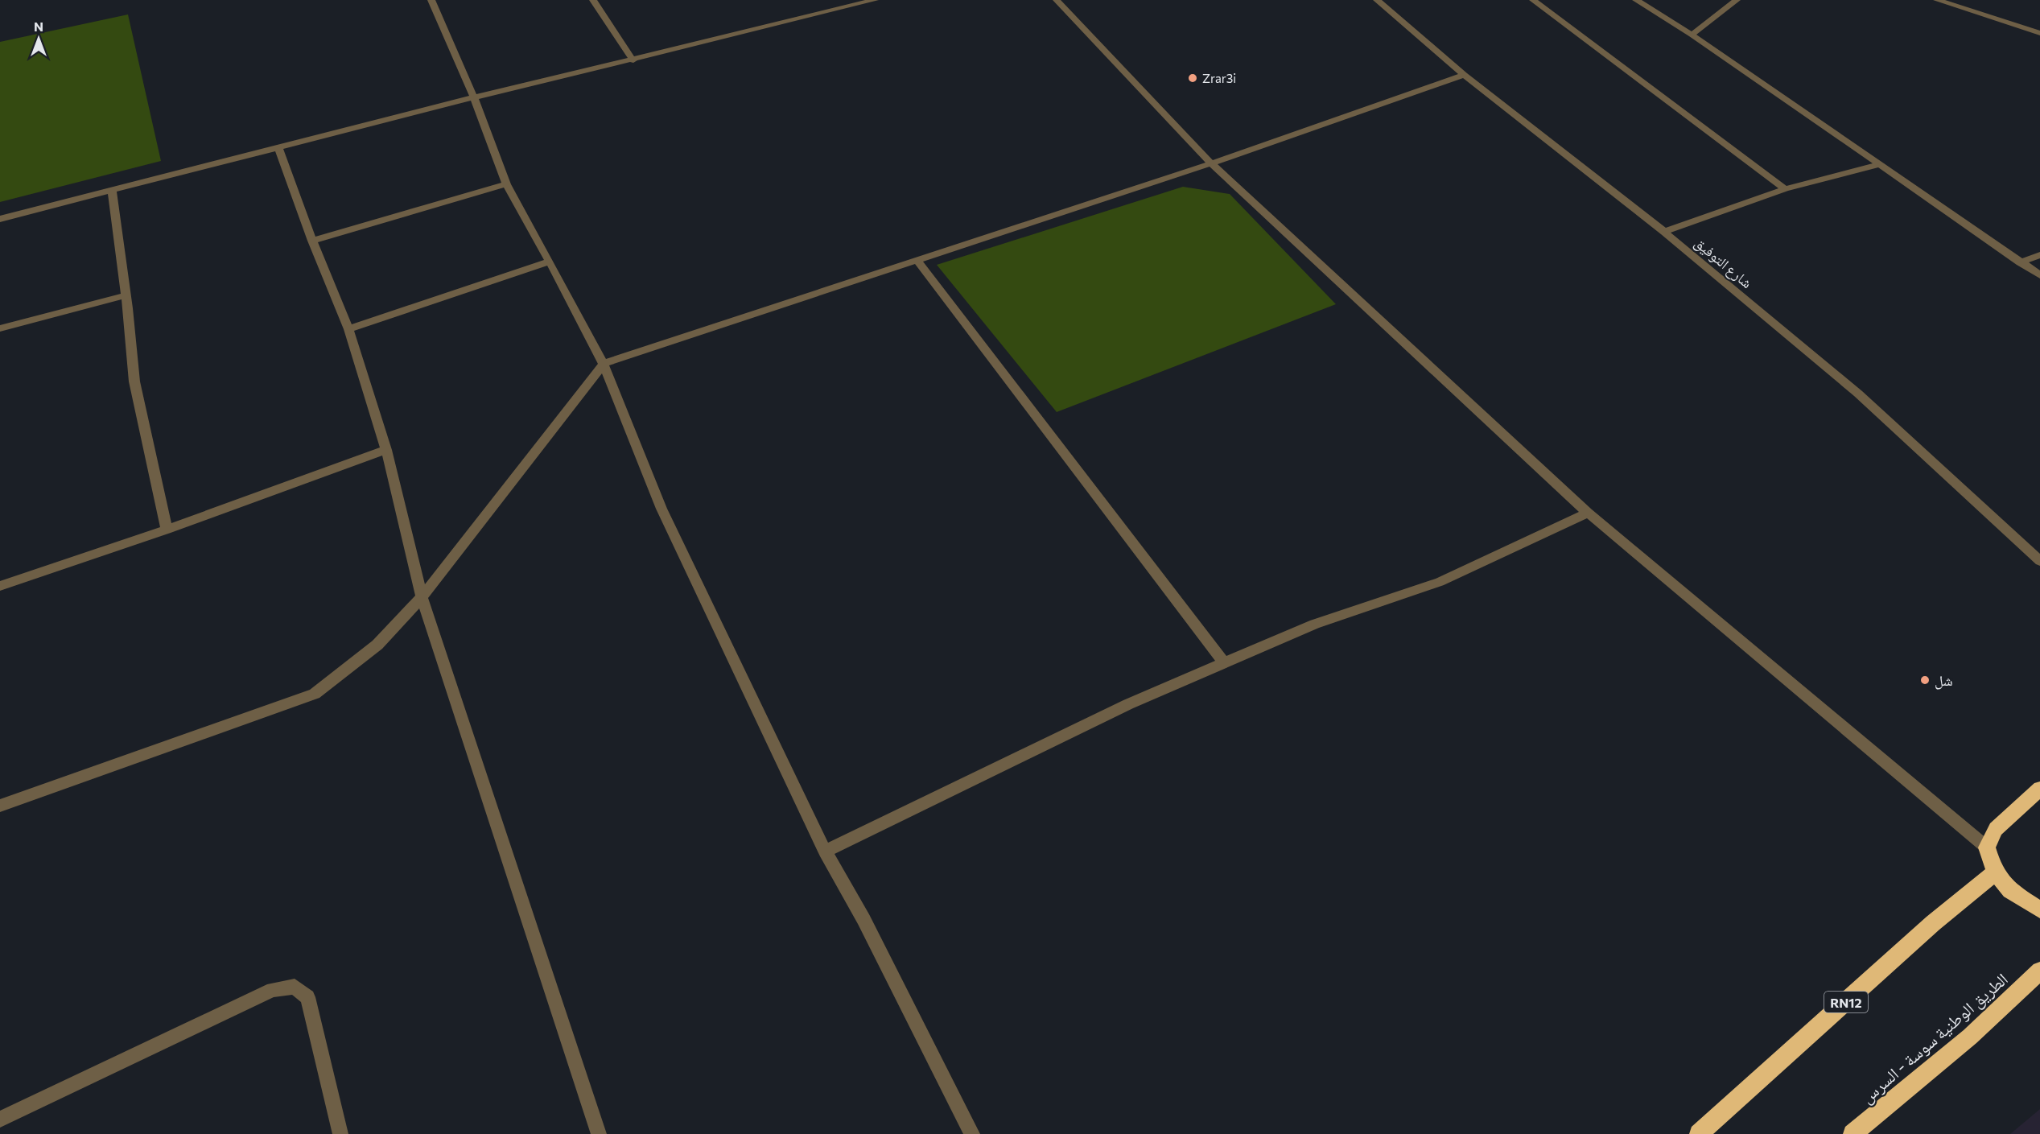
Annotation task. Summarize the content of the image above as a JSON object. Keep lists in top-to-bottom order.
{
  "streets": {
    "highway": ["RN12", "الطريق الوطنية سوسة - السرس"],
    "street": ["شارع التوفيق"]
  },
  "places": ["Zrar3i", "شل"],
  "north": "top"
}
